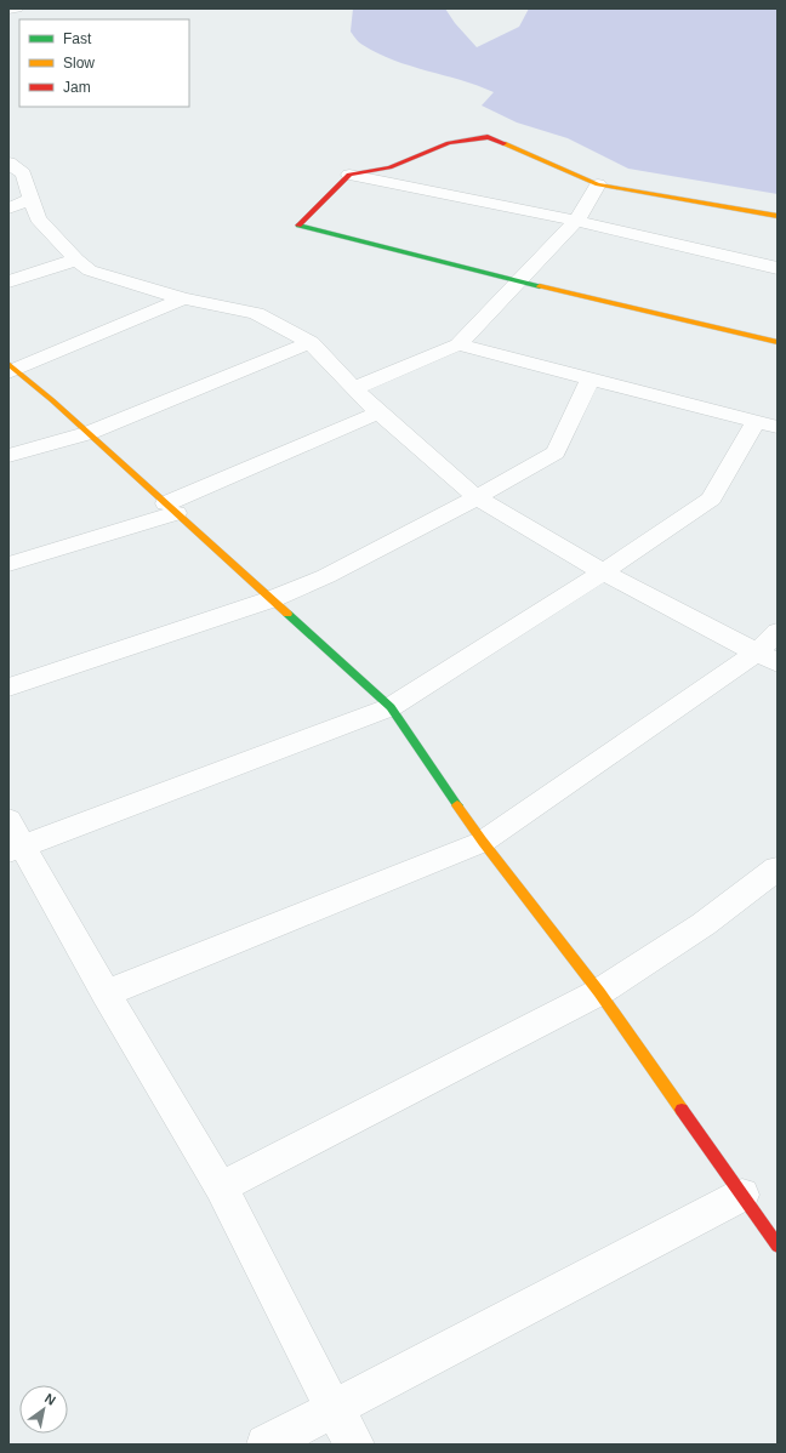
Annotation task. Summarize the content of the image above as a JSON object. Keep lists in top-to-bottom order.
{
  "legend": ["Fast", "Slow", "Jam"],
  "north": "top right"
}
